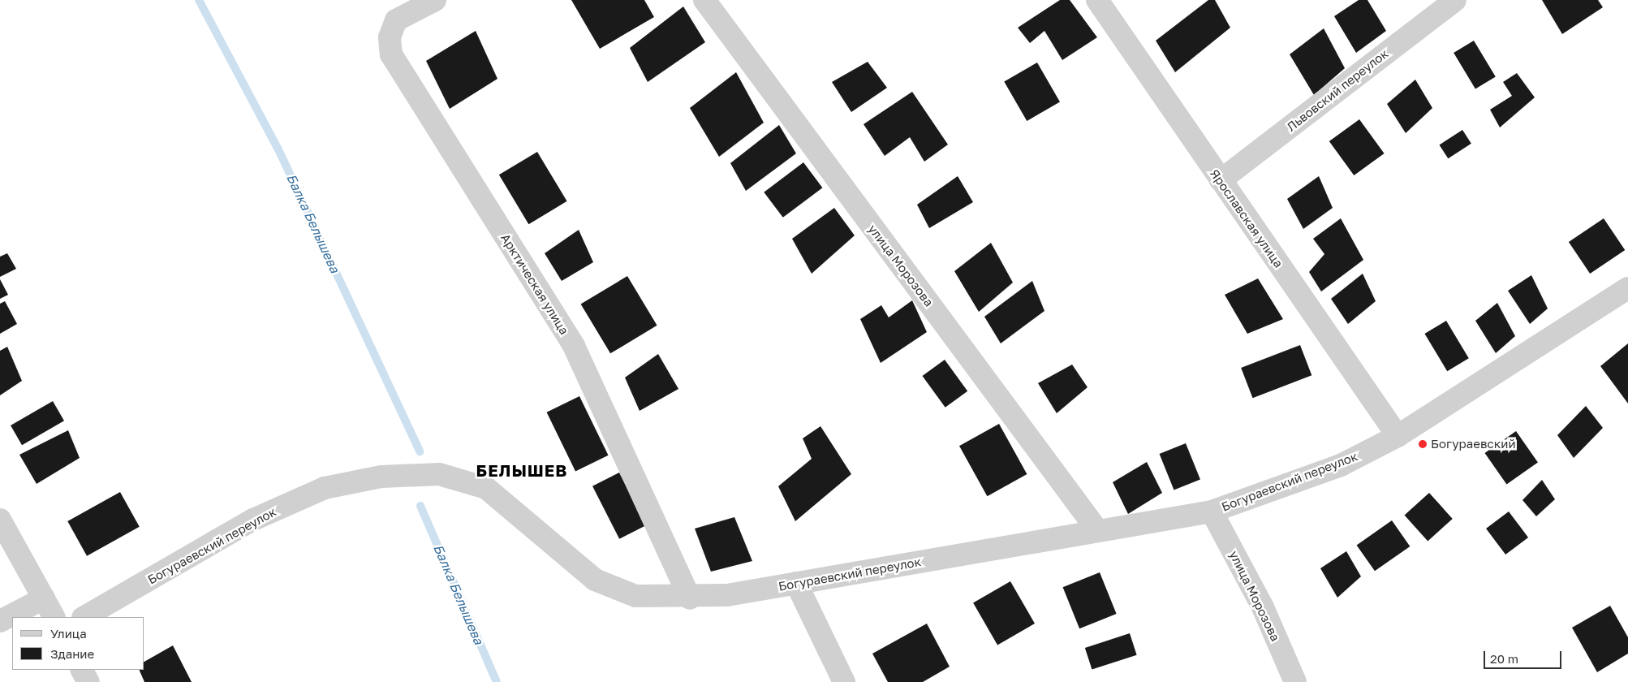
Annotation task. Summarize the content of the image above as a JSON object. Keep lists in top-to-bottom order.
{
  "streets": {
    "street": [
      "Львовский переулок",
      "Ярославская улица",
      "улица Морозова",
      "Арктическая улица",
      "Богураевский переулок"
    ]
  },
  "crossings": [
    ["Львовский переулок", "Ярославская улица"],
    ["Ярославская улица", "Богураевский переулок"],
    ["улица Морозова", "Богураевский переулок"],
    ["Арктическая улица", "Богураевский переулок"]
  ],
  "districts": ["БЕЛЫШЕВ"],
  "water": ["Балка Белышева"],
  "places": ["Богураевский"],
  "legend": ["Улица", "Здание"],
  "scale_bar": "20 m"
}
